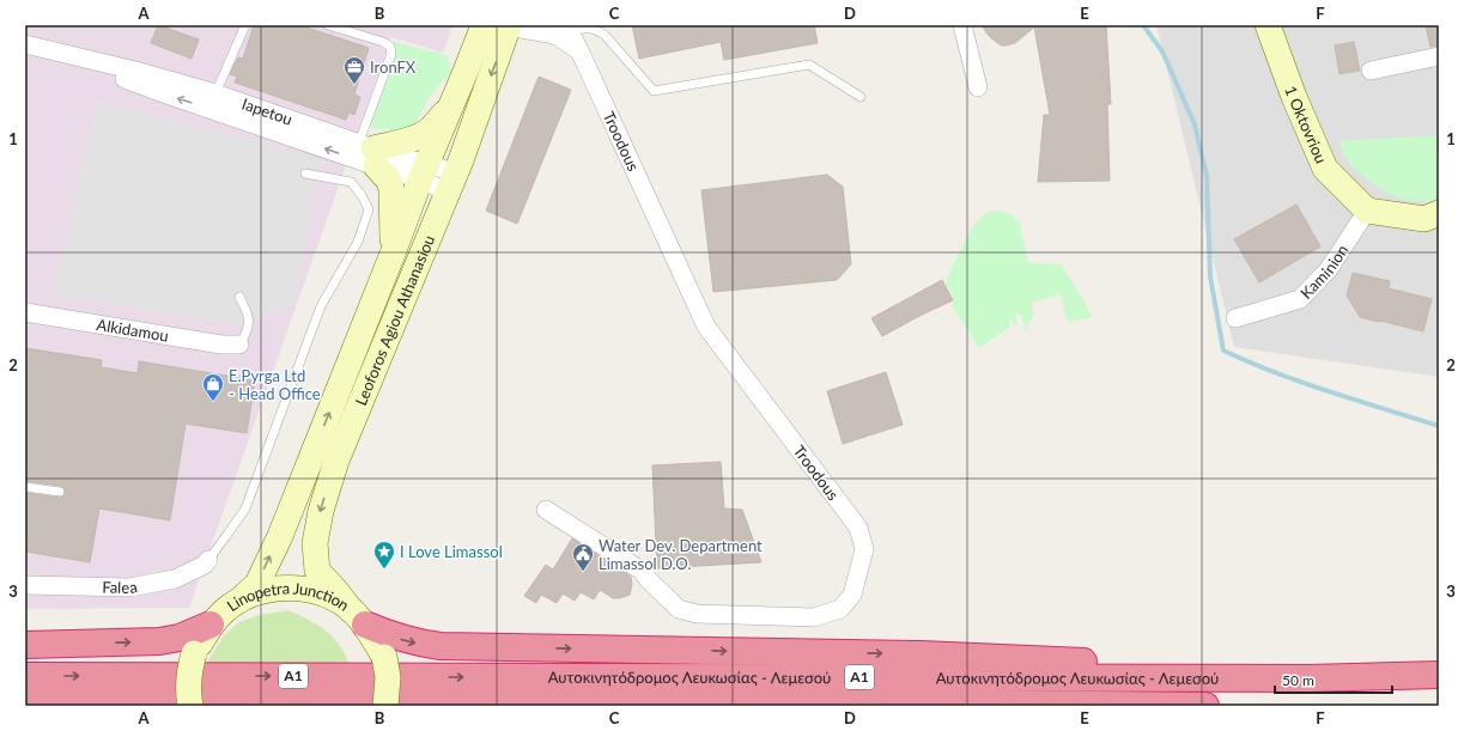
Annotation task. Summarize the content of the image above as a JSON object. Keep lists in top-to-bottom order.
{
  "streets": {
    "highway": ["A1", "Αυτοκινητόδρομος Λευκωσίας - Λεμεσού"],
    "main road": ["1 Oktovriou", "Leoforos Agiou Athanasiou", "Linopetra Junction"],
    "street": [
      "Iapetou",
      "Troodous",
      "Kaminion",
      "Alkidamou",
      "Falea"
    ]
  },
  "crossings": [
    ["Iapetou", "Leoforos Agiou Athanasiou"],
    ["1 Oktovriou", "Kaminion"],
    ["Leoforos Agiou Athanasiou", "Linopetra Junction"]
  ],
  "places": {
    "office": ["IronFX"],
    "shop": ["E.Pyrga Ltd - Head Office"],
    "place": ["I Love Limassol"],
    "public building": ["Water Dev. Department Limassol D.O."]
  },
  "scale_bar": "50 m",
  "grid": {
    "columns": [
      "A",
      "B",
      "C",
      "D",
      "E",
      "F"
    ],
    "rows": ["1", "2", "3"]
  }
}
